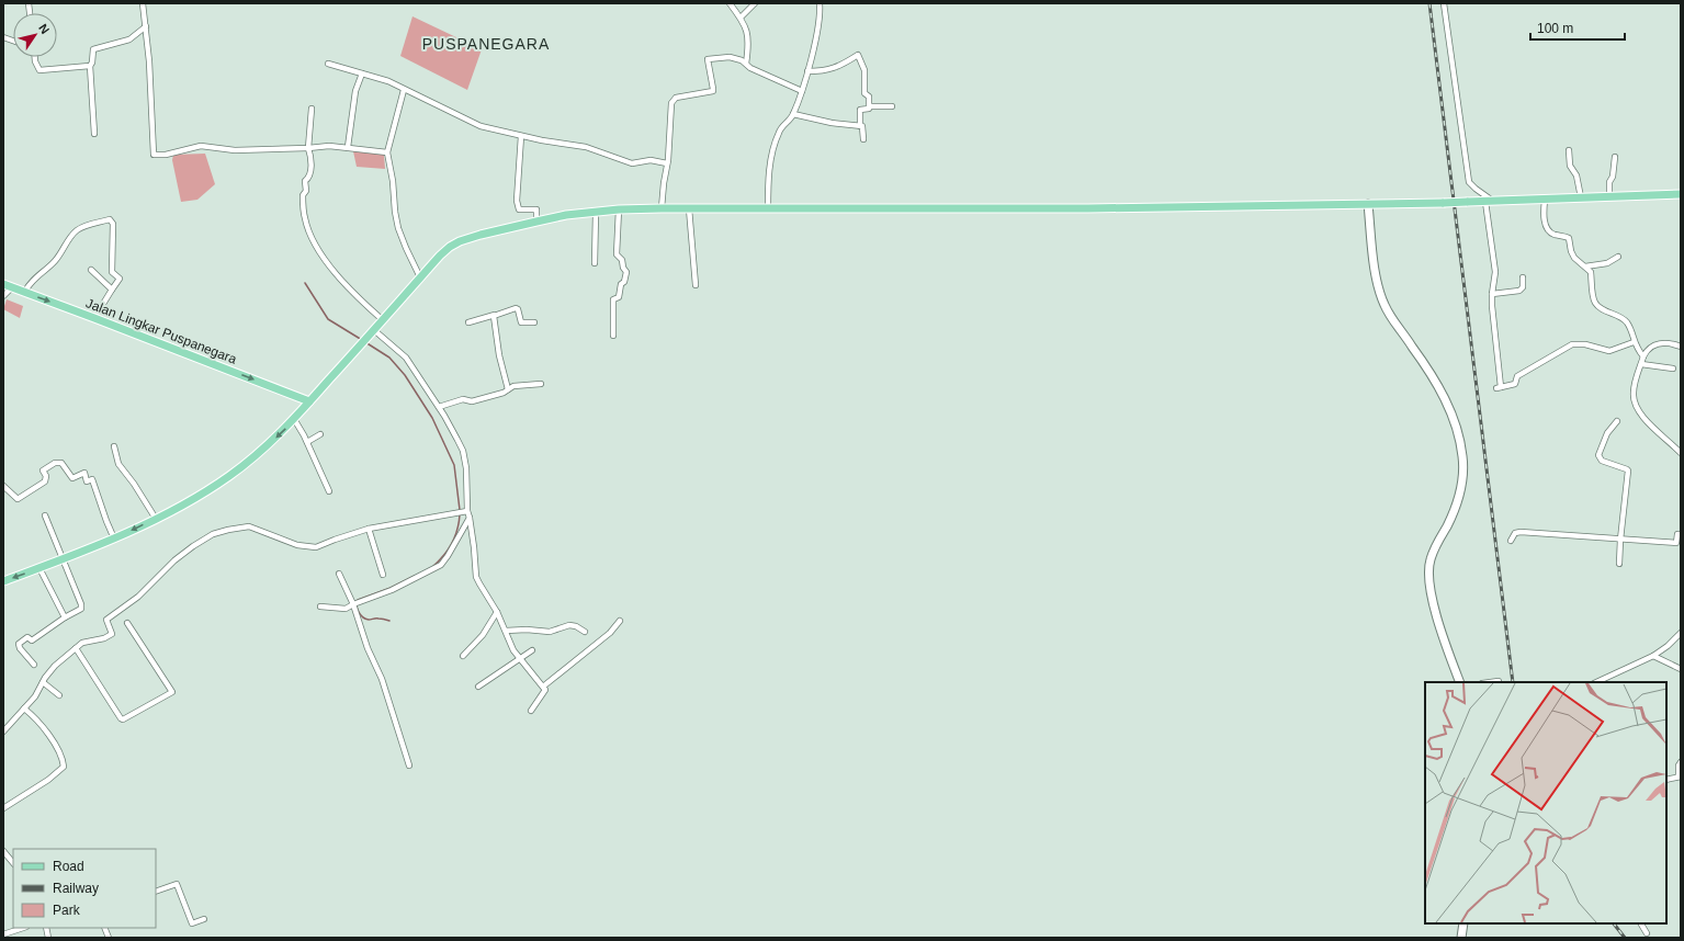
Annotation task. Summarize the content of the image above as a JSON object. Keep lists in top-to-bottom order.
{
  "streets": {
    "main road": ["Jalan Lingkar Puspanegara"]
  },
  "one_way": ["Jalan Lingkar Puspanegara"],
  "districts": ["PUSPANEGARA"],
  "legend": ["Road", "Railway", "Park"],
  "scale_bar": "100 m",
  "north": "top right"
}
